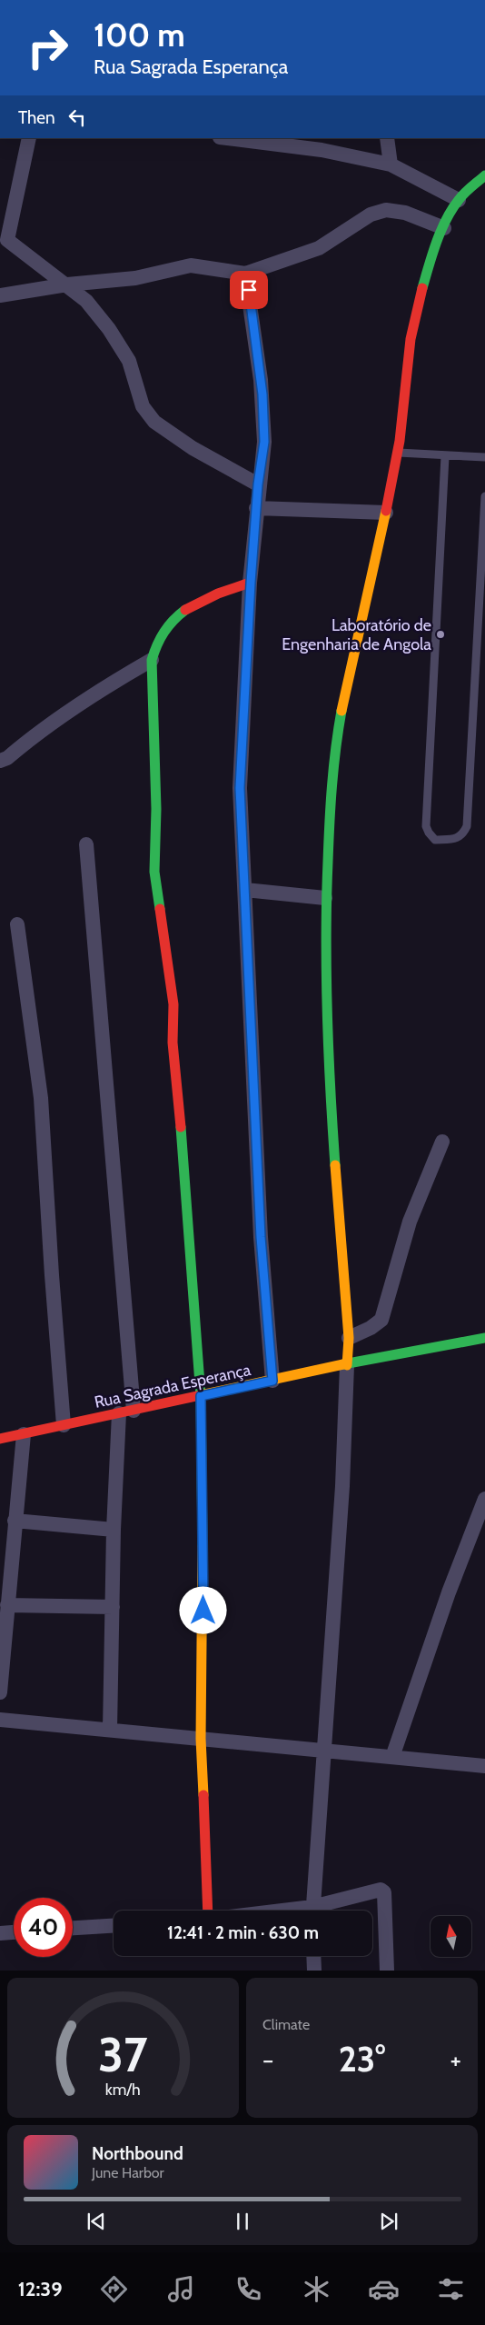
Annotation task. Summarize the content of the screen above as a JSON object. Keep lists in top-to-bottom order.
{
  "streets": {
    "street": ["Rua Sagrada Esperança"]
  },
  "places": ["Laboratório de Engenharia de Angola"],
  "north": "top",
  "page": {
    "turn": ["100 m", "Rua Sagrada Esperança"],
    "then": "Then",
    "limit": "40",
    "trip": "12:41 · 2 min · 630 m",
    "tile": "Climate",
    "heat": ["−", "23°", "+"],
    "song": ["Northbound", "June Harbor"],
    "tabs": "12:39",
    "gauge": ["37", "km/h"]
  }
}
